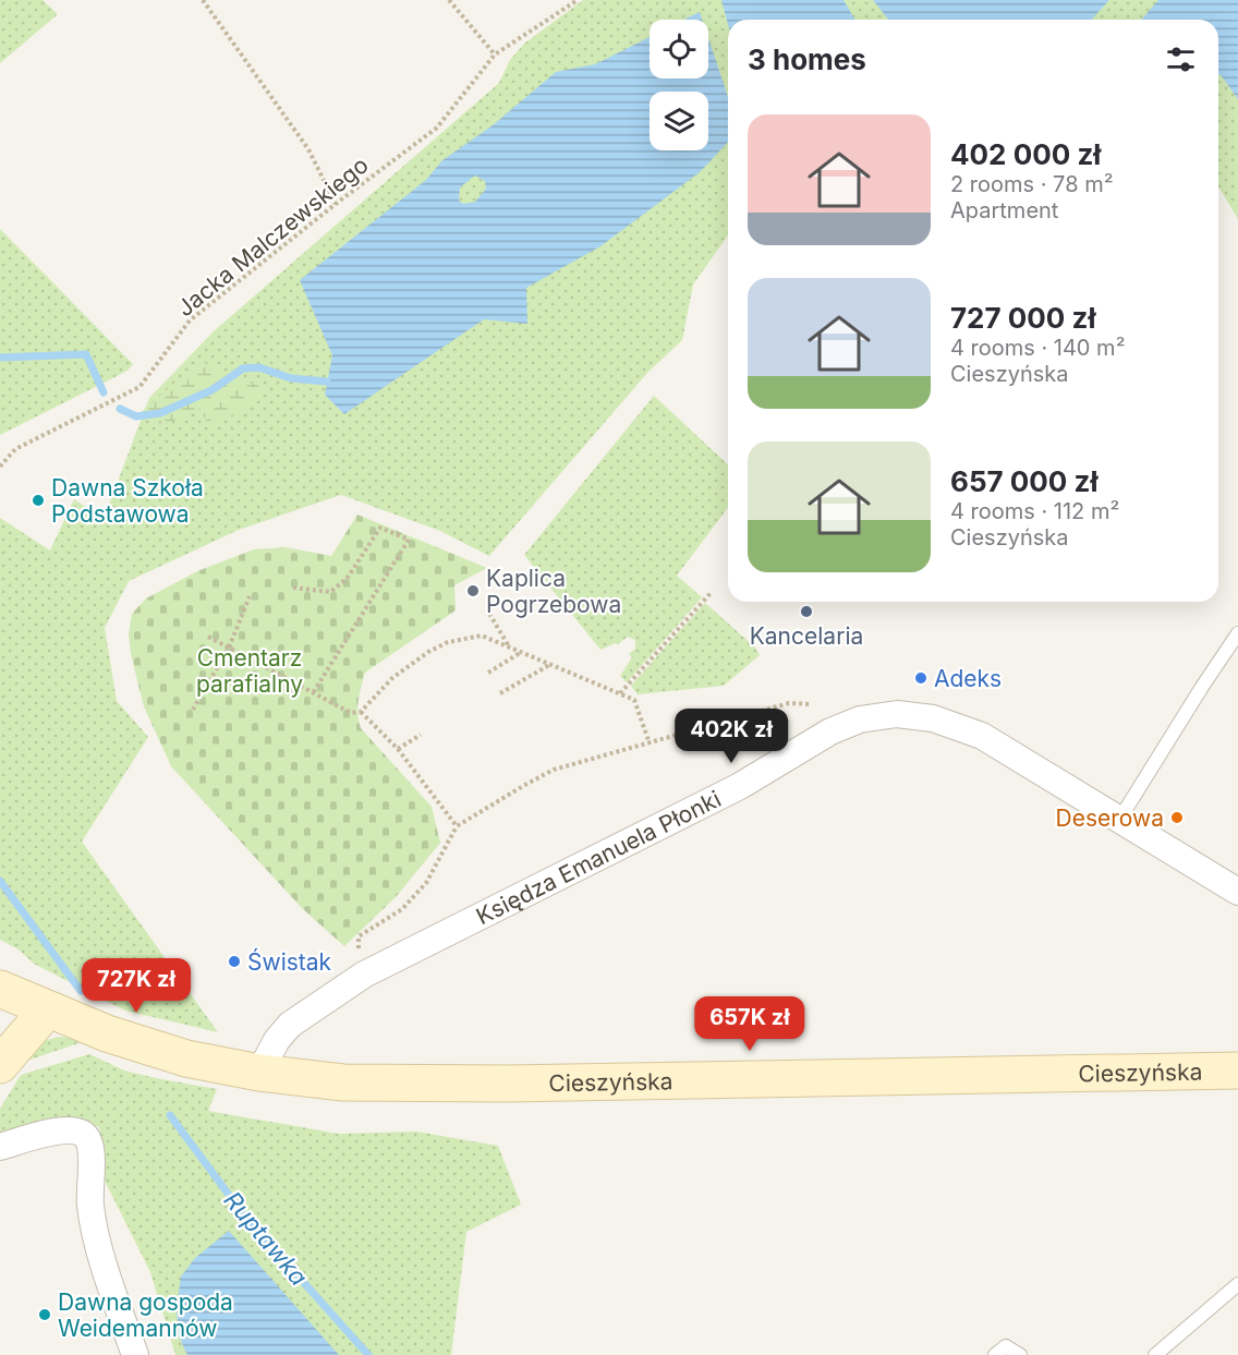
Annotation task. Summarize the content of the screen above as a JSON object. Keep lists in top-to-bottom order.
{
  "streets": {
    "main road": ["Cieszyńska"],
    "street": ["Księdza Emanuela Płonki"],
    "path": ["Jacka Malczewskiego"]
  },
  "crossings": [
    ["Księdza Emanuela Płonki", "Cieszyńska"]
  ],
  "water": ["Ruptawka"],
  "parks": ["Cmentarz parafialny"],
  "places": [
    "Dawna Szkoła Podstawowa",
    "Kaplica Pogrzebowa",
    "Kancelaria",
    "Adeks",
    "Deserowa",
    "Świstak",
    "Dawna gospoda Weidemannów"
  ],
  "page": {
    "heading": "3 homes",
    "list": [
      {
        "name": "402 000 zł",
        "note": "2 rooms · 78 m² · Apartment"
      },
      {
        "name": "727 000 zł",
        "note": "4 rooms · 140 m² · Cieszyńska"
      },
      {
        "name": "657 000 zł",
        "note": "4 rooms · 112 m² · Cieszyńska"
      }
    ],
    "price": ["402K zł", "727K zł", "657K zł"]
  }
}
